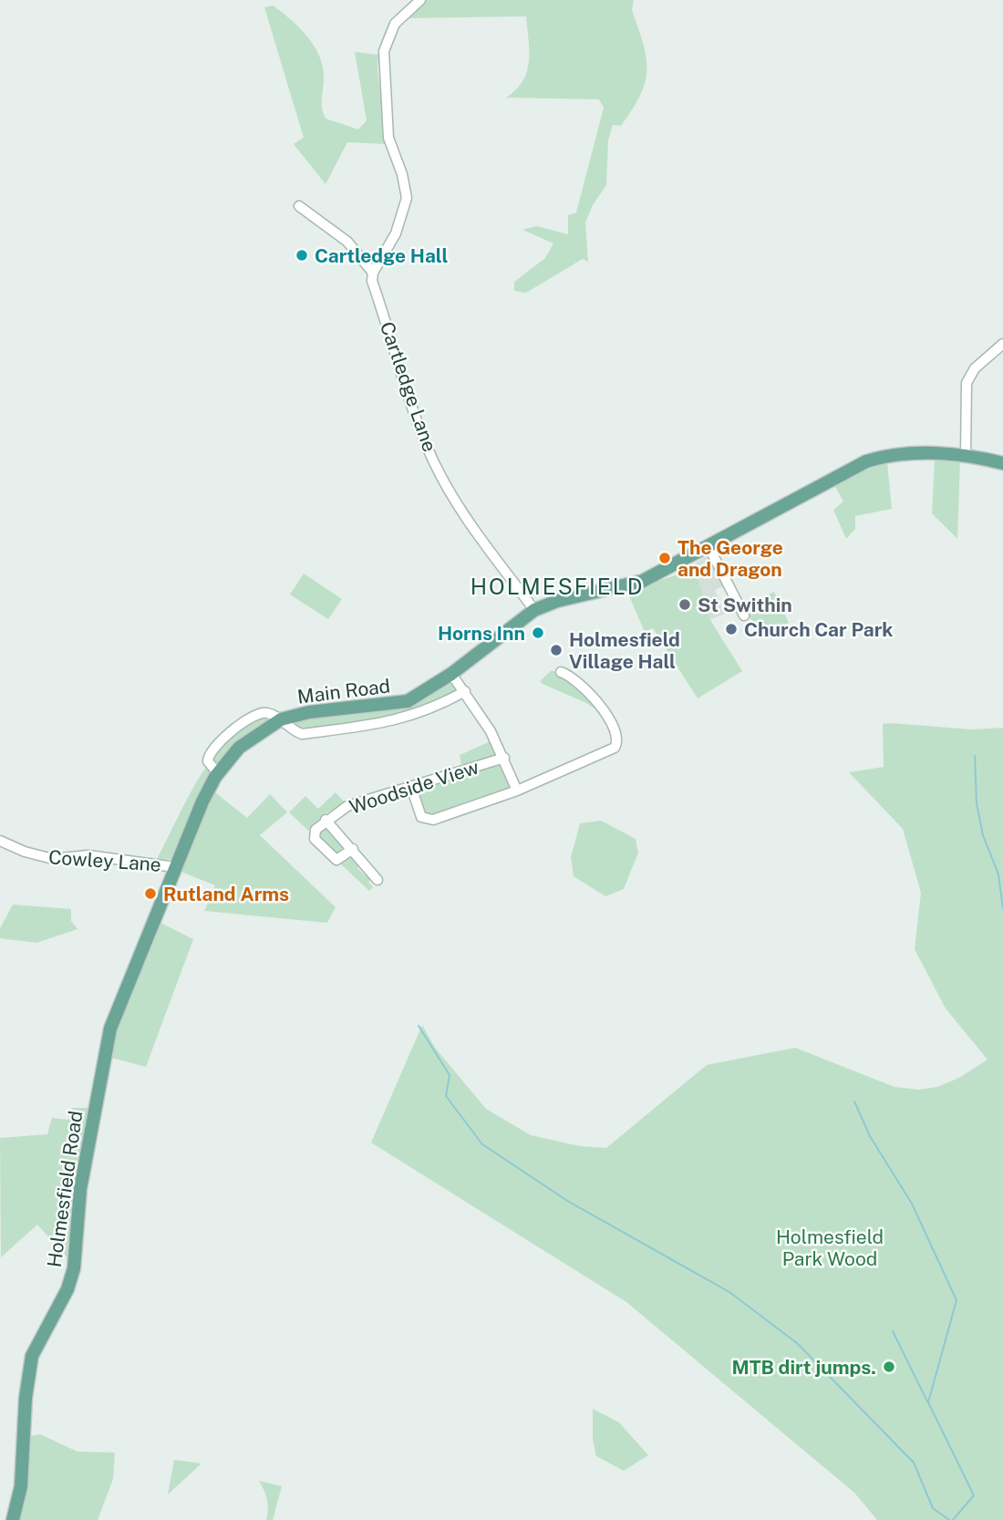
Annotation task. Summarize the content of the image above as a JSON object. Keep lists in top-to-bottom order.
{
  "streets": {
    "main road": ["Main Road", "Holmesfield Road"],
    "street": ["Cartledge Lane", "Woodside View", "Cowley Lane"]
  },
  "crossings": [
    ["Cartledge Lane", "Main Road"],
    ["Main Road", "Cowley Lane"],
    ["Main Road", "Holmesfield Road"],
    ["Cowley Lane", "Holmesfield Road"]
  ],
  "districts": ["HOLMESFIELD"],
  "parks": ["Holmesfield Park Wood"],
  "places": [
    "Cartledge Hall",
    "The George and Dragon",
    "St Swithin",
    "Church Car Park",
    "Horns Inn",
    "Holmesfield Village Hall",
    "Rutland Arms",
    "MTB dirt jumps."
  ]
}
